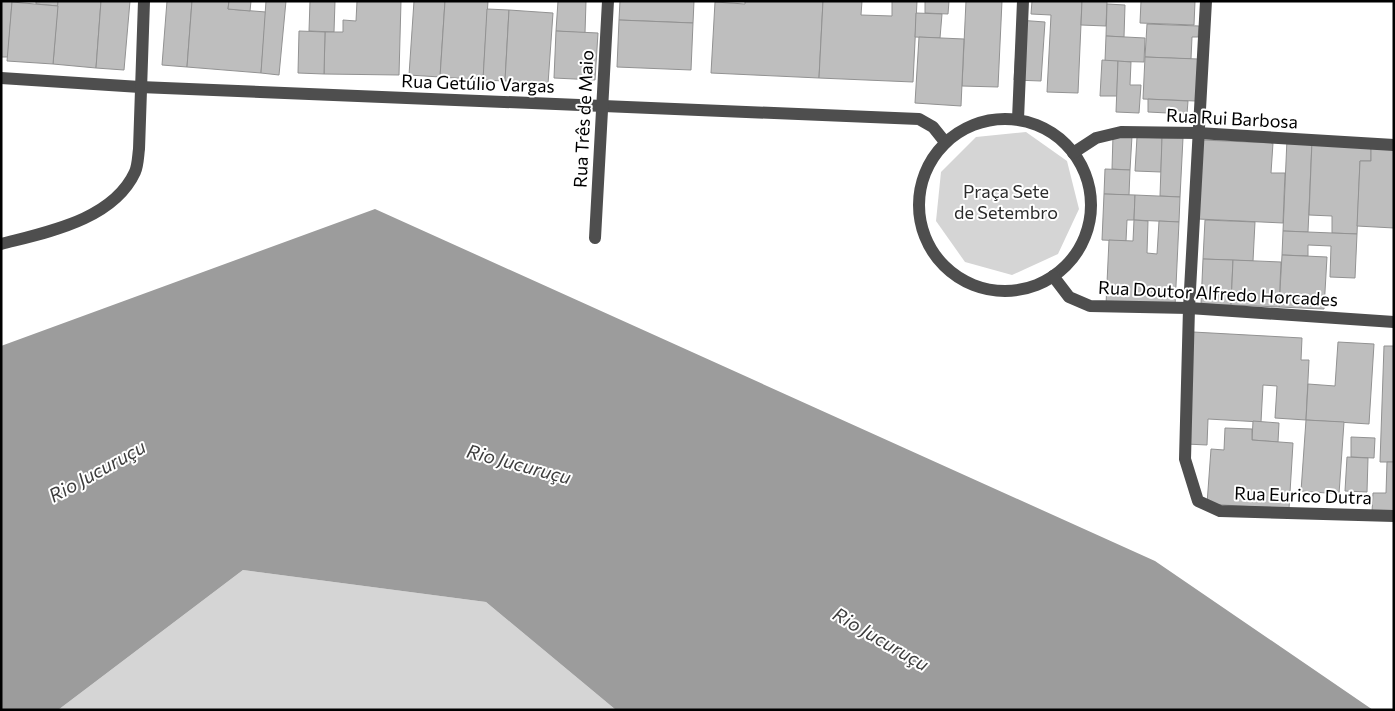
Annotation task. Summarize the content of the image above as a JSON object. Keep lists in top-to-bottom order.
{
  "streets": {
    "street": [
      "Rua Getúlio Vargas",
      "Rua Três de Maio",
      "Rua Rui Barbosa",
      "Rua Doutor Alfredo Horcades",
      "Rua Eurico Dutra"
    ]
  },
  "crossings": [
    ["Rua Getúlio Vargas", "Rua Três de Maio"],
    ["Rua Getúlio Vargas", "Rua Rui Barbosa"],
    ["Rua Getúlio Vargas", "Rua Doutor Alfredo Horcades"],
    ["Rua Rui Barbosa", "Rua Doutor Alfredo Horcades"],
    ["Rua Rui Barbosa", "Rua Eurico Dutra"],
    ["Rua Doutor Alfredo Horcades", "Rua Eurico Dutra"]
  ],
  "water": ["Rio Jucuruçu"],
  "parks": ["Praça Sete de Setembro"]
}
